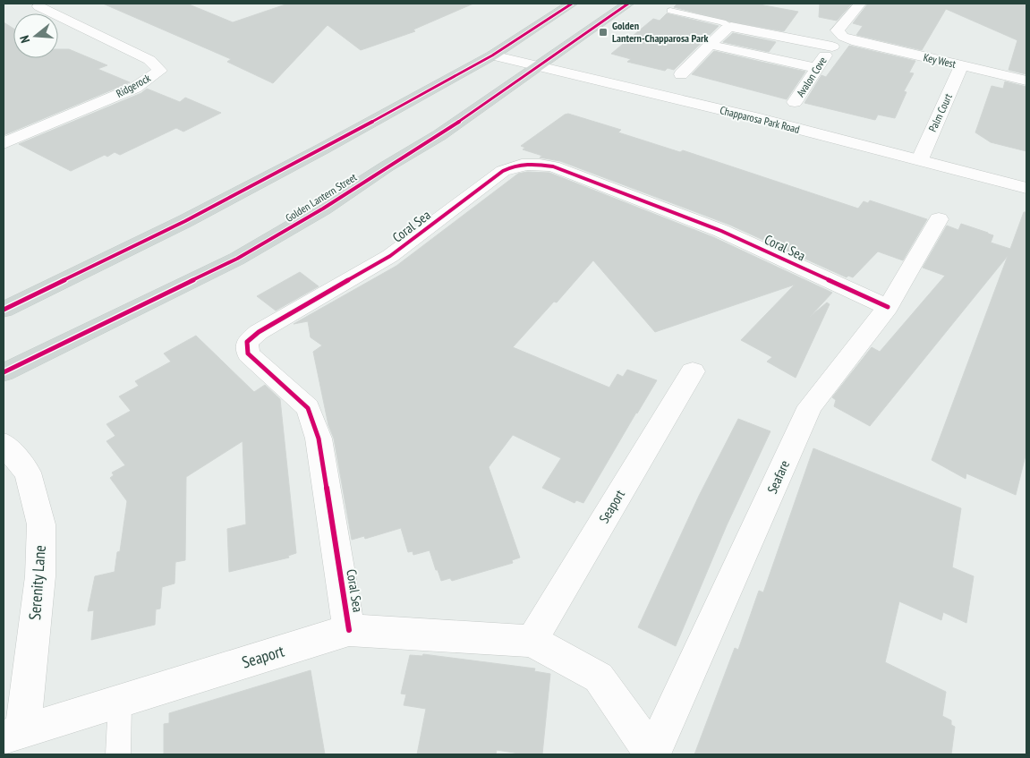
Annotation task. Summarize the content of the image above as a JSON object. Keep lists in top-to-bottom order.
{
  "streets": {
    "main road": ["Golden Lantern Street"],
    "street": [
      "Key West",
      "Avalon Cove",
      "Ridgerock",
      "Palm Court",
      "Chapparosa Park Road",
      "Coral Sea",
      "Seafare",
      "Seaport",
      "Serenity Lane"
    ]
  },
  "crossings": [
    ["Key West", "Avalon Cove"],
    ["Key West", "Palm Court"],
    ["Palm Court", "Chapparosa Park Road"],
    ["Chapparosa Park Road", "Golden Lantern Street"],
    ["Coral Sea", "Seafare"],
    ["Coral Sea", "Seaport"],
    ["Seafare", "Seaport"],
    ["Seaport", "Serenity Lane"]
  ],
  "places": {
    "transit": ["Golden Lantern-Chapparosa Park"]
  },
  "north": "left"
}
